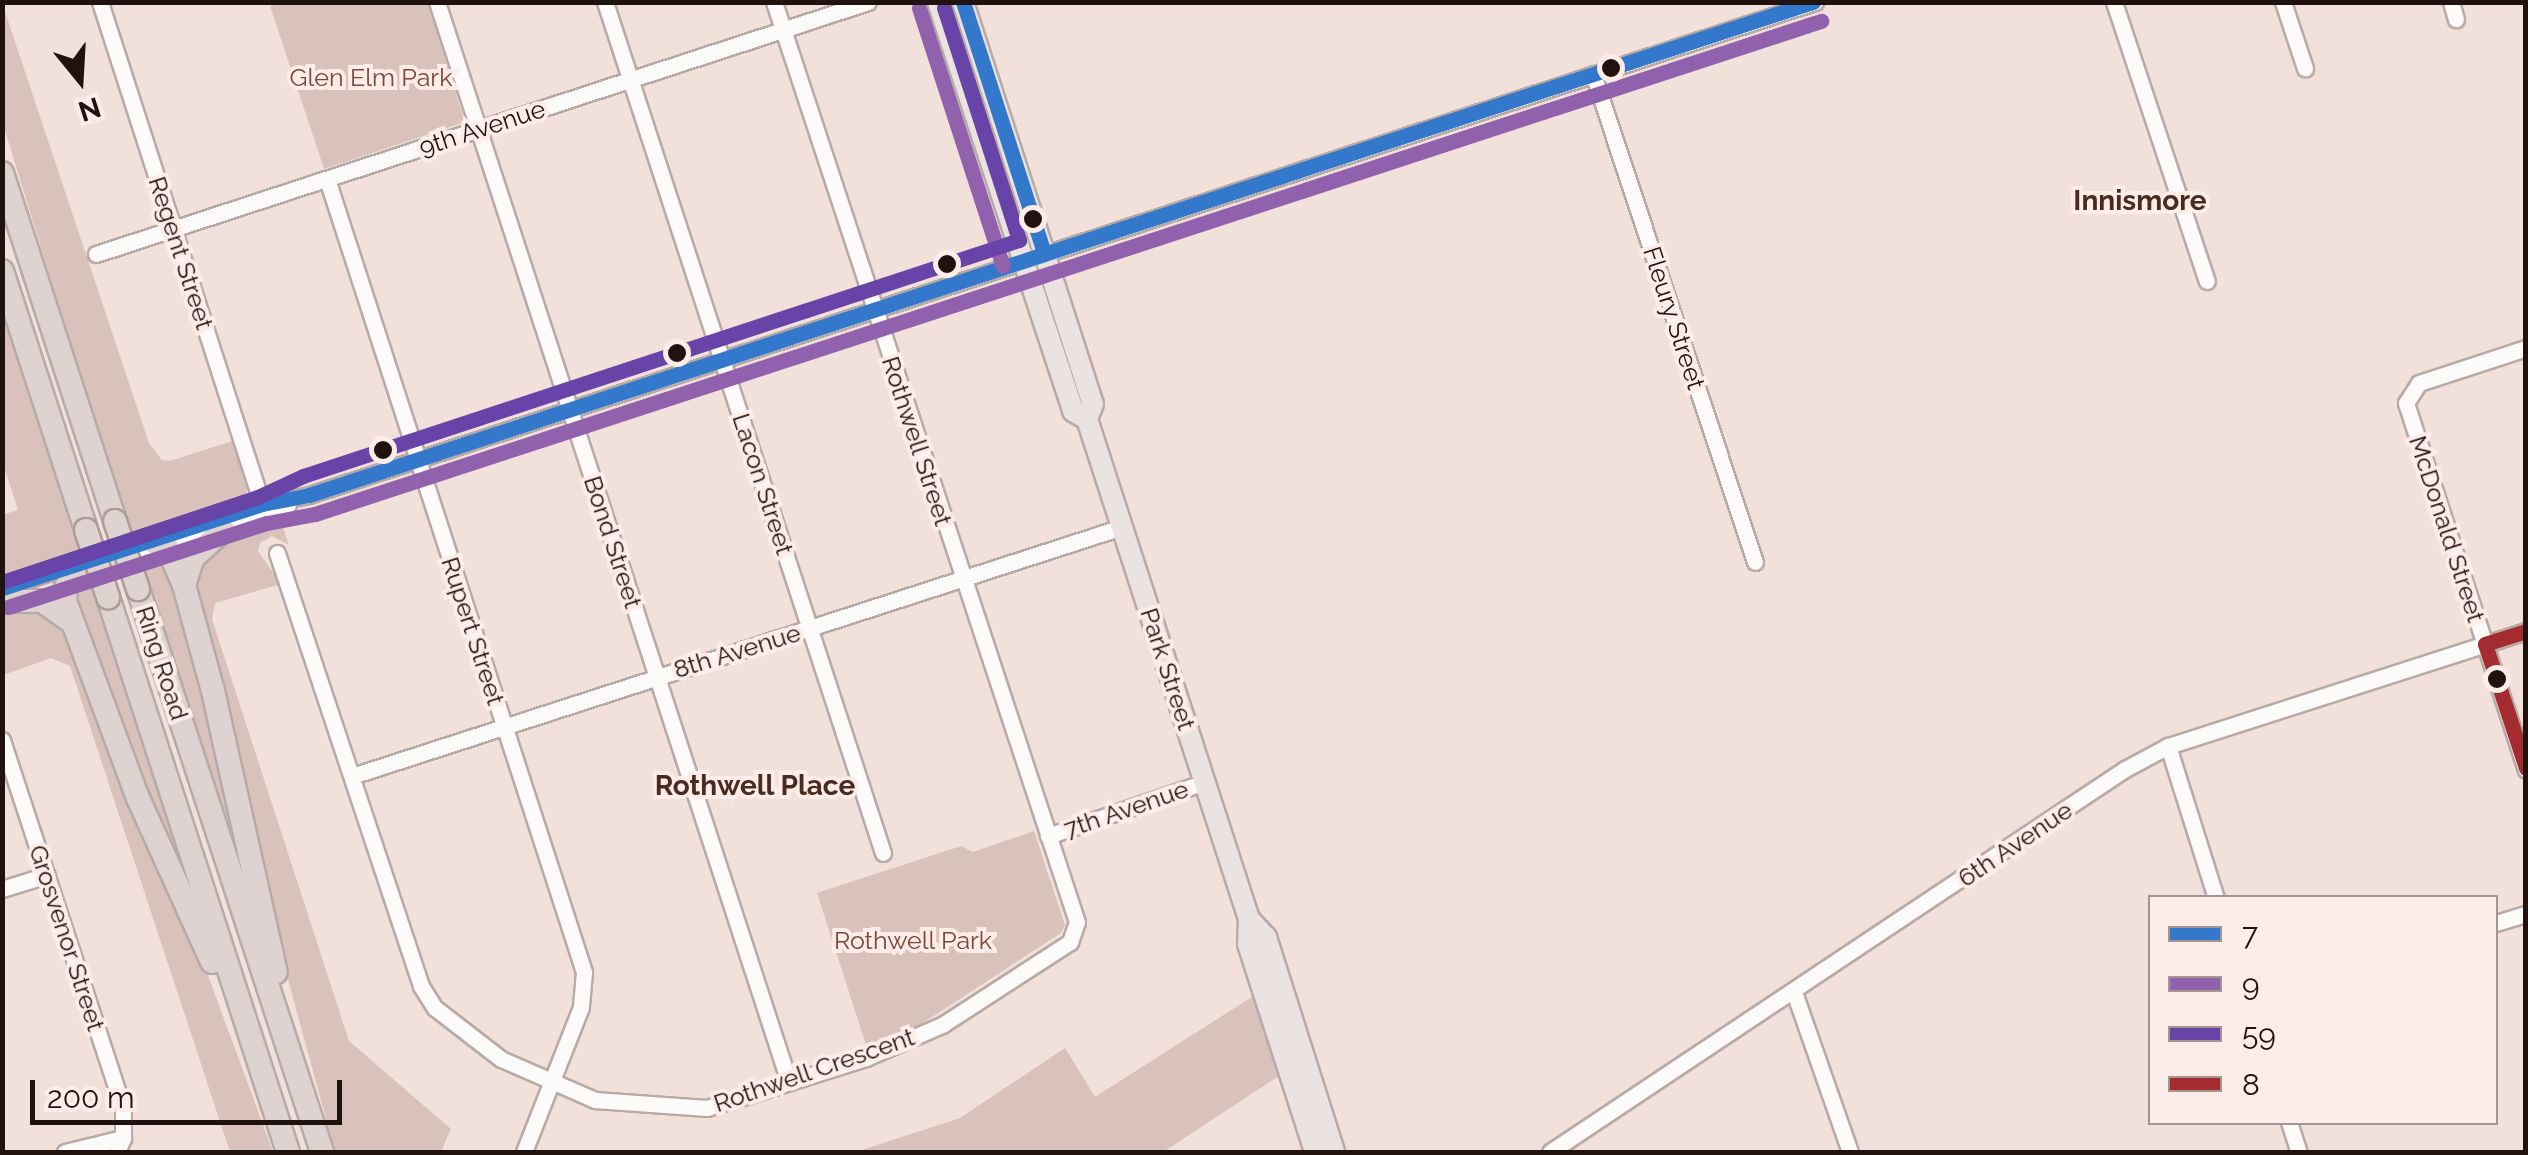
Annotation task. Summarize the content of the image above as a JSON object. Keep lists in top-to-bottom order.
{
  "streets": {
    "highway": ["Ring Road"],
    "main road": ["Park Street"],
    "street": [
      "9th Avenue",
      "Regent Street",
      "Fleury Street",
      "Rothwell Street",
      "Lacon Street",
      "McDonald Street",
      "Bond Street",
      "Rupert Street",
      "8th Avenue",
      "7th Avenue",
      "6th Avenue",
      "Grosvenor Street",
      "Rothwell Crescent"
    ]
  },
  "crossings": [
    ["9th Avenue", "Regent Street"],
    ["9th Avenue", "Rothwell Street"],
    ["9th Avenue", "Lacon Street"],
    ["9th Avenue", "Bond Street"],
    ["9th Avenue", "Rupert Street"],
    ["Rothwell Street", "8th Avenue"],
    ["Rothwell Street", "7th Avenue"],
    ["Rothwell Street", "Rothwell Crescent"],
    ["Lacon Street", "8th Avenue"],
    ["McDonald Street", "6th Avenue"],
    ["Bond Street", "8th Avenue"],
    ["Bond Street", "Rothwell Crescent"],
    ["Rupert Street", "8th Avenue"],
    ["Rupert Street", "Rothwell Crescent"],
    ["8th Avenue", "Park Street"],
    ["8th Avenue", "Rothwell Crescent"],
    ["Park Street", "7th Avenue"],
    ["7th Avenue", "Rothwell Crescent"]
  ],
  "districts": ["Innismore", "Rothwell Place"],
  "parks": ["Glen Elm Park", "Rothwell Park"],
  "lines": [
    "transit line 7",
    "transit line 9",
    "transit line 59",
    "transit line 8"
  ],
  "legend": [
    "7",
    "9",
    "59",
    "8"
  ],
  "scale_bar": "200 m",
  "north": "bottom"
}
